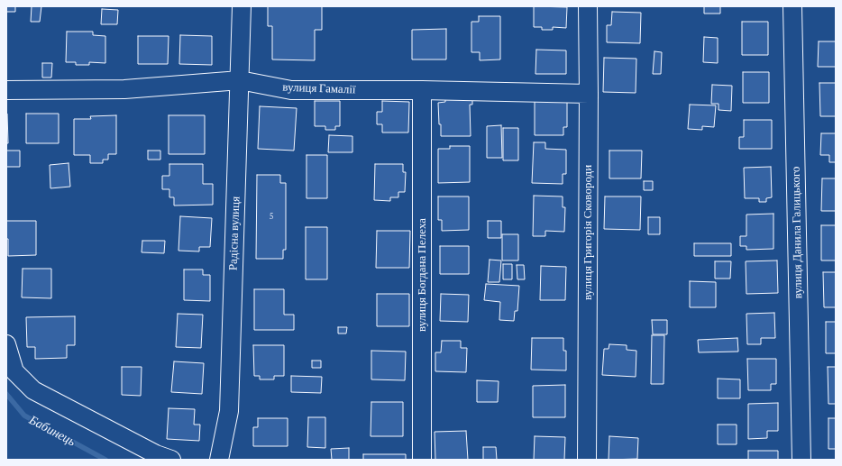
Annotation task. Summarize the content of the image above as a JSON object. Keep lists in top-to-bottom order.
{
  "streets": {
    "street": [
      "вулиця Гамалії",
      "вулиця Григорія Сковороди",
      "вулиця Данила Галицького",
      "Радісна вулиця",
      "вулиця Богдана Пелеха"
    ]
  },
  "crossings": [
    ["вулиця Гамалії", "вулиця Григорія Сковороди"],
    ["вулиця Гамалії", "Радісна вулиця"],
    ["вулиця Гамалії", "вулиця Богдана Пелеха"]
  ],
  "water": ["Бабинець"],
  "house_numbers": ["5"]
}
